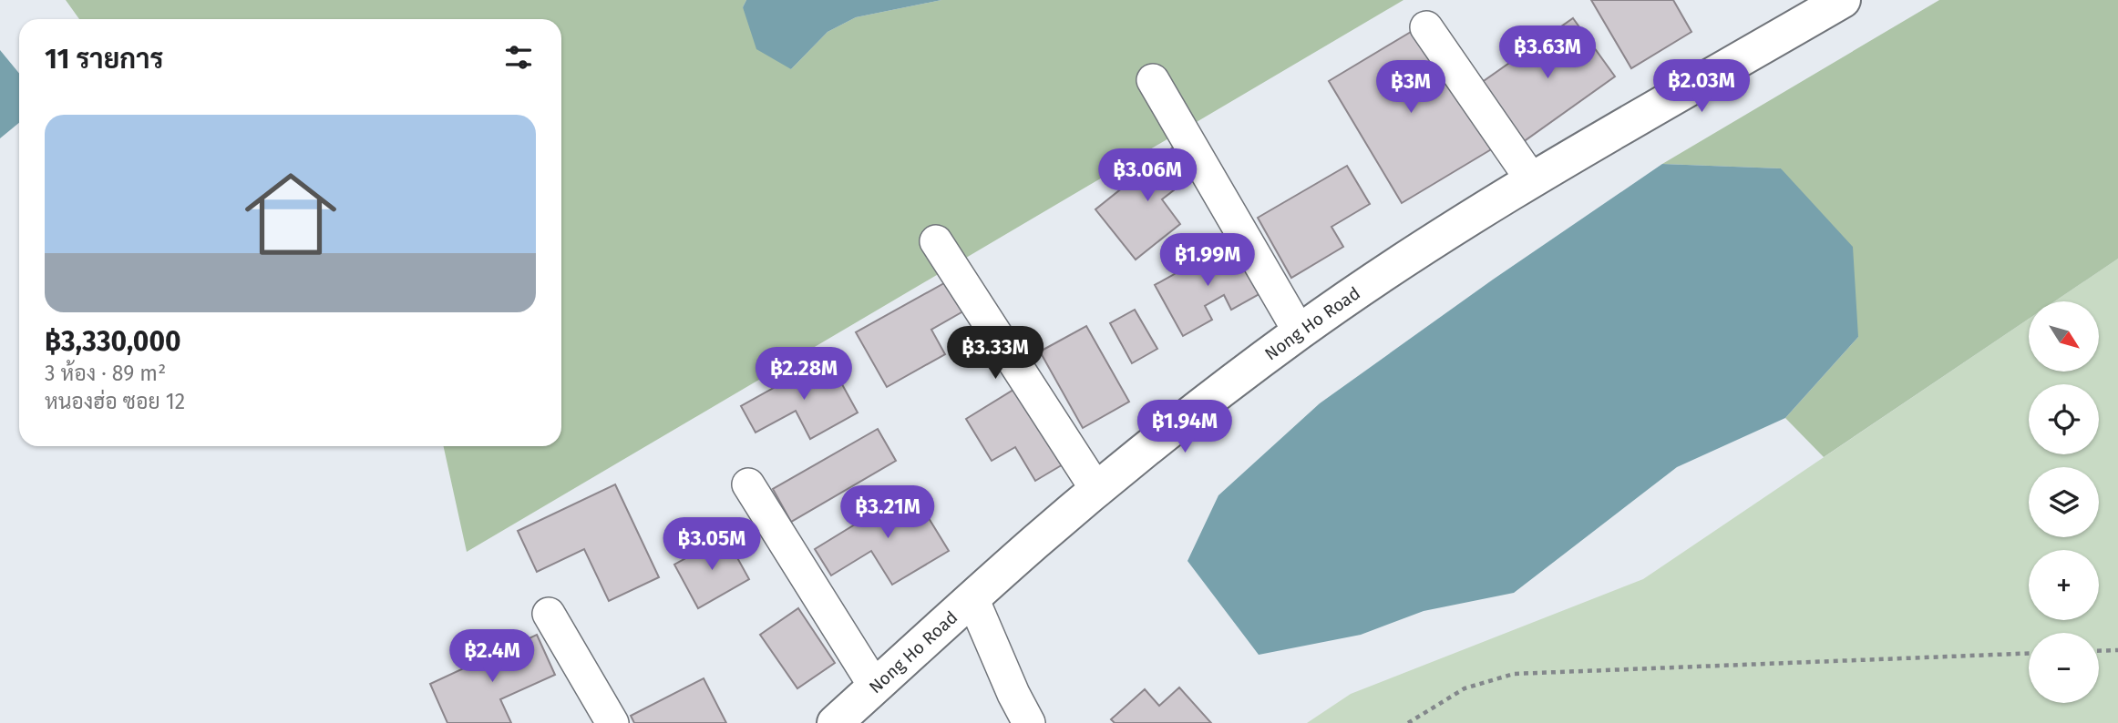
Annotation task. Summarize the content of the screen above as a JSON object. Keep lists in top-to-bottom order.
{
  "streets": {
    "main road": ["Nong Ho Road"]
  },
  "north": "bottom right",
  "page": {
    "heading": "11 รายการ",
    "price": [
      "฿3.63M",
      "฿2.03M",
      "฿3M",
      "฿3.06M",
      "฿1.99M",
      "฿3.33M",
      "฿2.28M",
      "฿1.94M",
      "฿3.21M",
      "฿3.05M",
      "฿2.4M"
    ],
    "list": [
      {
        "name": "฿3,330,000",
        "note": "3 ห้อง · 89 m² · หนองฮ่อ ซอย 12"
      }
    ],
    "map_buttons": ["+", "−"]
  }
}
